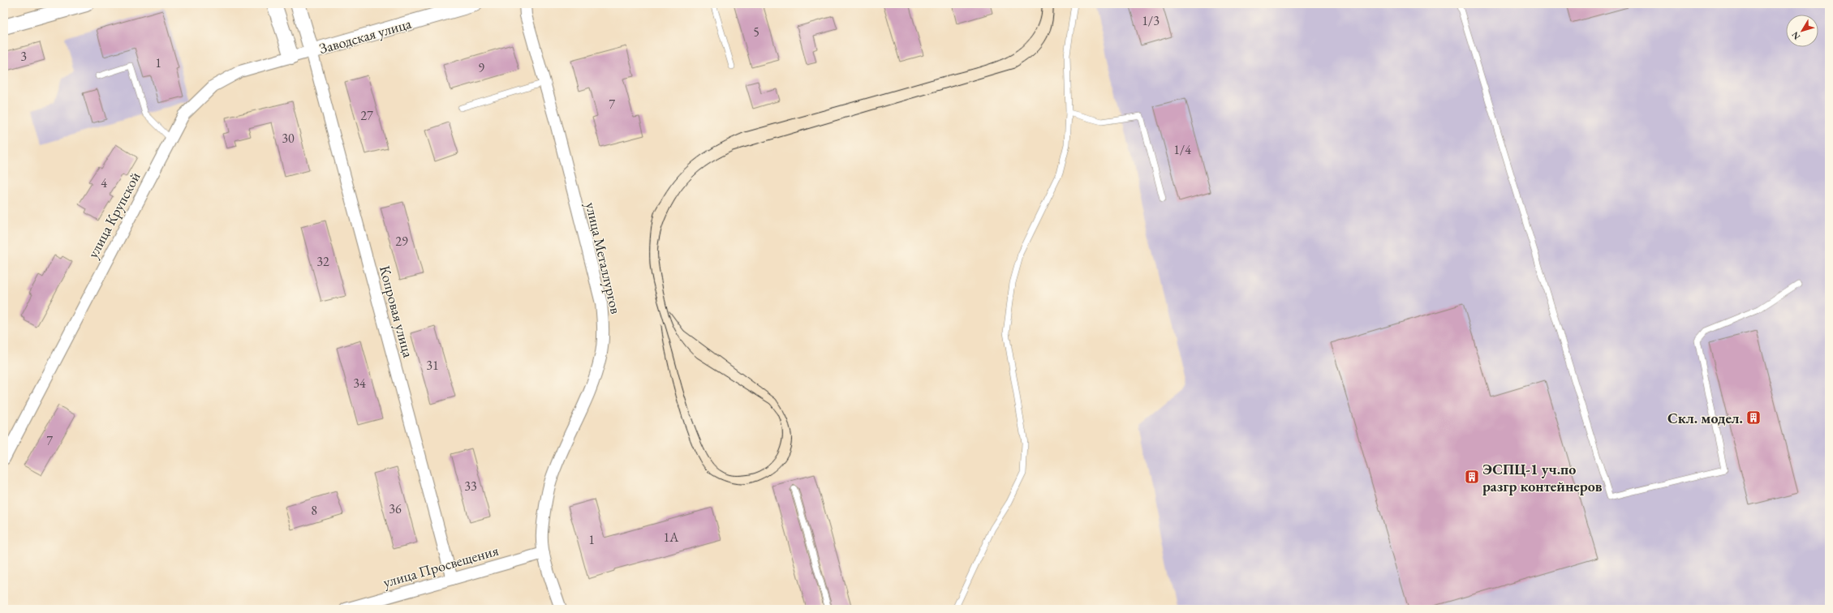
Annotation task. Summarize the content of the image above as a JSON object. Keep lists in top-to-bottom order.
{
  "streets": {
    "street": [
      "Заводская улица",
      "улица Крупской",
      "улица Металлургов",
      "Копровая улица",
      "улица Просвещения"
    ]
  },
  "crossings": [
    ["Заводская улица", "улица Крупской"],
    ["Заводская улица", "Копровая улица"],
    ["улица Крупской", "Копровая улица"],
    ["улица Металлургов", "улица Просвещения"],
    ["Копровая улица", "улица Просвещения"]
  ],
  "places": {
    "building": ["Скл. модел.", "ЭСПЦ-1 уч.по разгр контейнеров"]
  },
  "house_numbers": [
    "1/3",
    "5",
    "3",
    "1",
    "9",
    "7",
    "27",
    "30",
    "1/4",
    "4",
    "29",
    "32",
    "31",
    "34",
    "7",
    "33",
    "36",
    "8",
    "1А",
    "1"
  ],
  "north": "bottom left"
}
